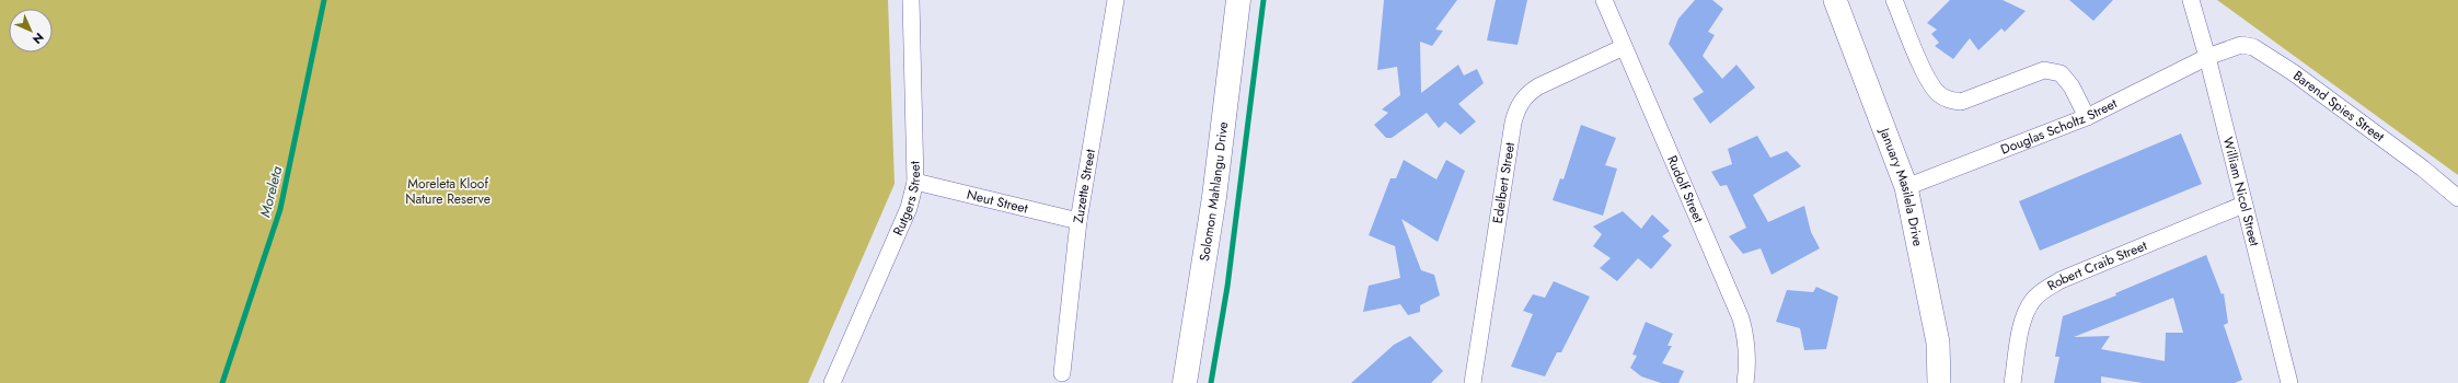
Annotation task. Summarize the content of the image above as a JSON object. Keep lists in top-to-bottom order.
{
  "streets": {
    "main road": ["January Masilela Drive", "Solomon Mahlangu Drive"],
    "street": [
      "Barend Spies Street",
      "Douglas Scholtz Street",
      "Edelbert Street",
      "Zuzette Street",
      "Rudolf Street",
      "William Nicol Street",
      "Rutgers Street",
      "Neut Street",
      "Robert Craib Street"
    ]
  },
  "crossings": [
    ["Barend Spies Street", "Douglas Scholtz Street"],
    ["Barend Spies Street", "William Nicol Street"],
    ["Douglas Scholtz Street", "January Masilela Drive"],
    ["Douglas Scholtz Street", "William Nicol Street"],
    ["Edelbert Street", "Rudolf Street"],
    ["Zuzette Street", "Neut Street"],
    ["William Nicol Street", "Robert Craib Street"],
    ["Rutgers Street", "Neut Street"]
  ],
  "water": ["Moreleta"],
  "parks": ["Moreleta Kloof Nature Reserve"],
  "north": "bottom right"
}
